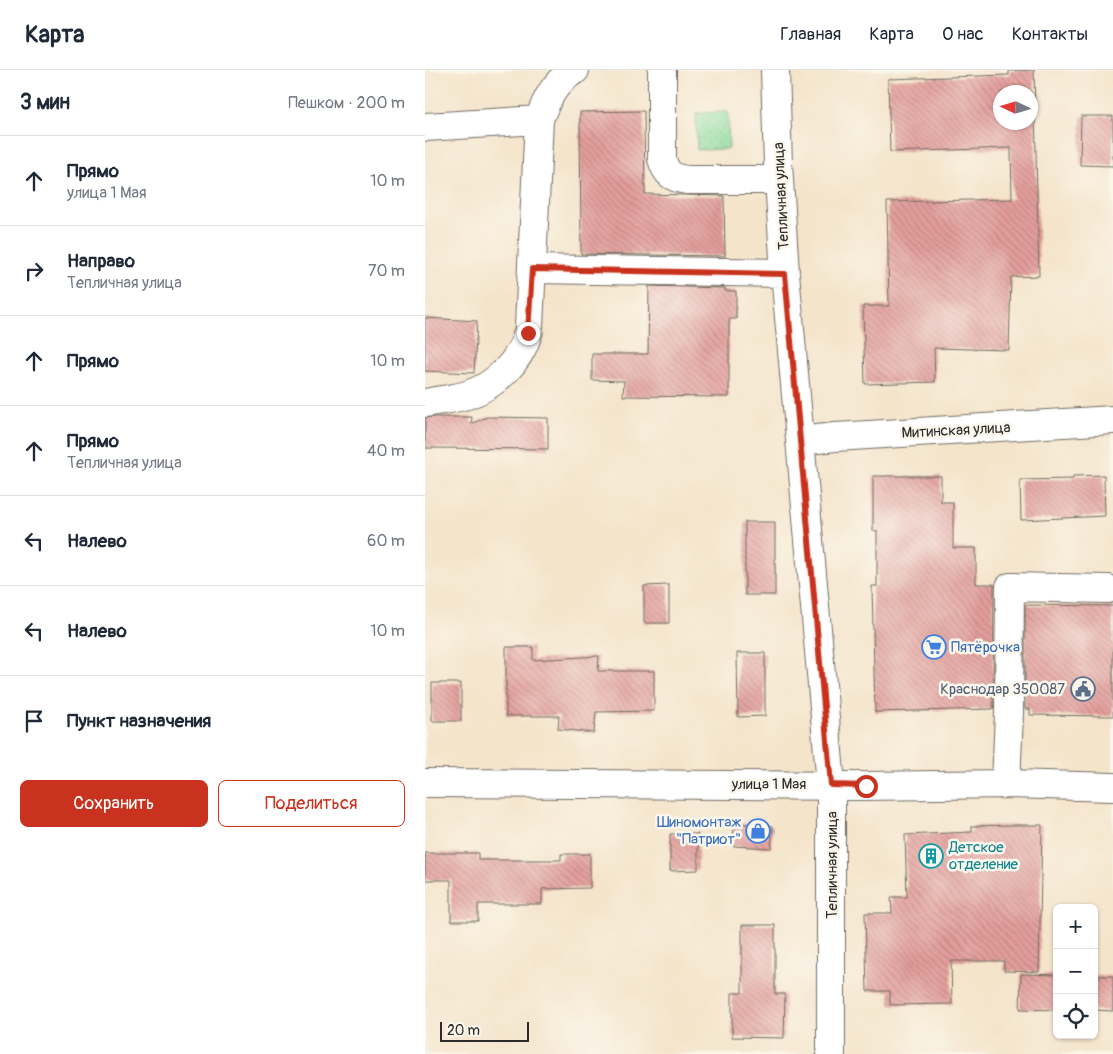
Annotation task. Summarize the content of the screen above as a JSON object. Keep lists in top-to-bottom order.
{
  "streets": {
    "street": ["Тепличная улица", "Митинская улица", "улица 1 Мая"]
  },
  "crossings": [
    ["Тепличная улица", "Митинская улица"],
    ["Тепличная улица", "улица 1 Мая"]
  ],
  "places": {
    "supermarket": ["Пятёрочка"],
    "public building": ["Краснодар 350087"],
    "shop": ["Шиномонтаж \"Патриот\""],
    "building": ["Детское отделение"]
  },
  "scale_bar": "20 m",
  "north": "left",
  "page": {
    "header": "Карта",
    "nav": [
      "Главная",
      "Карта",
      "О нас",
      "Контакты"
    ],
    "heading": ["3 мин", "Пешком · 200 m"],
    "list": [
      ["Прямо", "улица 1 Мая", "10 m"],
      ["Направо", "Тепличная улица", "70 m"],
      ["Прямо", "10 m"],
      ["Прямо", "Тепличная улица", "40 m"],
      ["Налево", "60 m"],
      ["Налево", "10 m"],
      "Пункт назначения"
    ],
    "buttons": ["Сохранить", "Поделиться"],
    "map_buttons": ["+", "−"],
    "scale": "20 m"
  }
}
